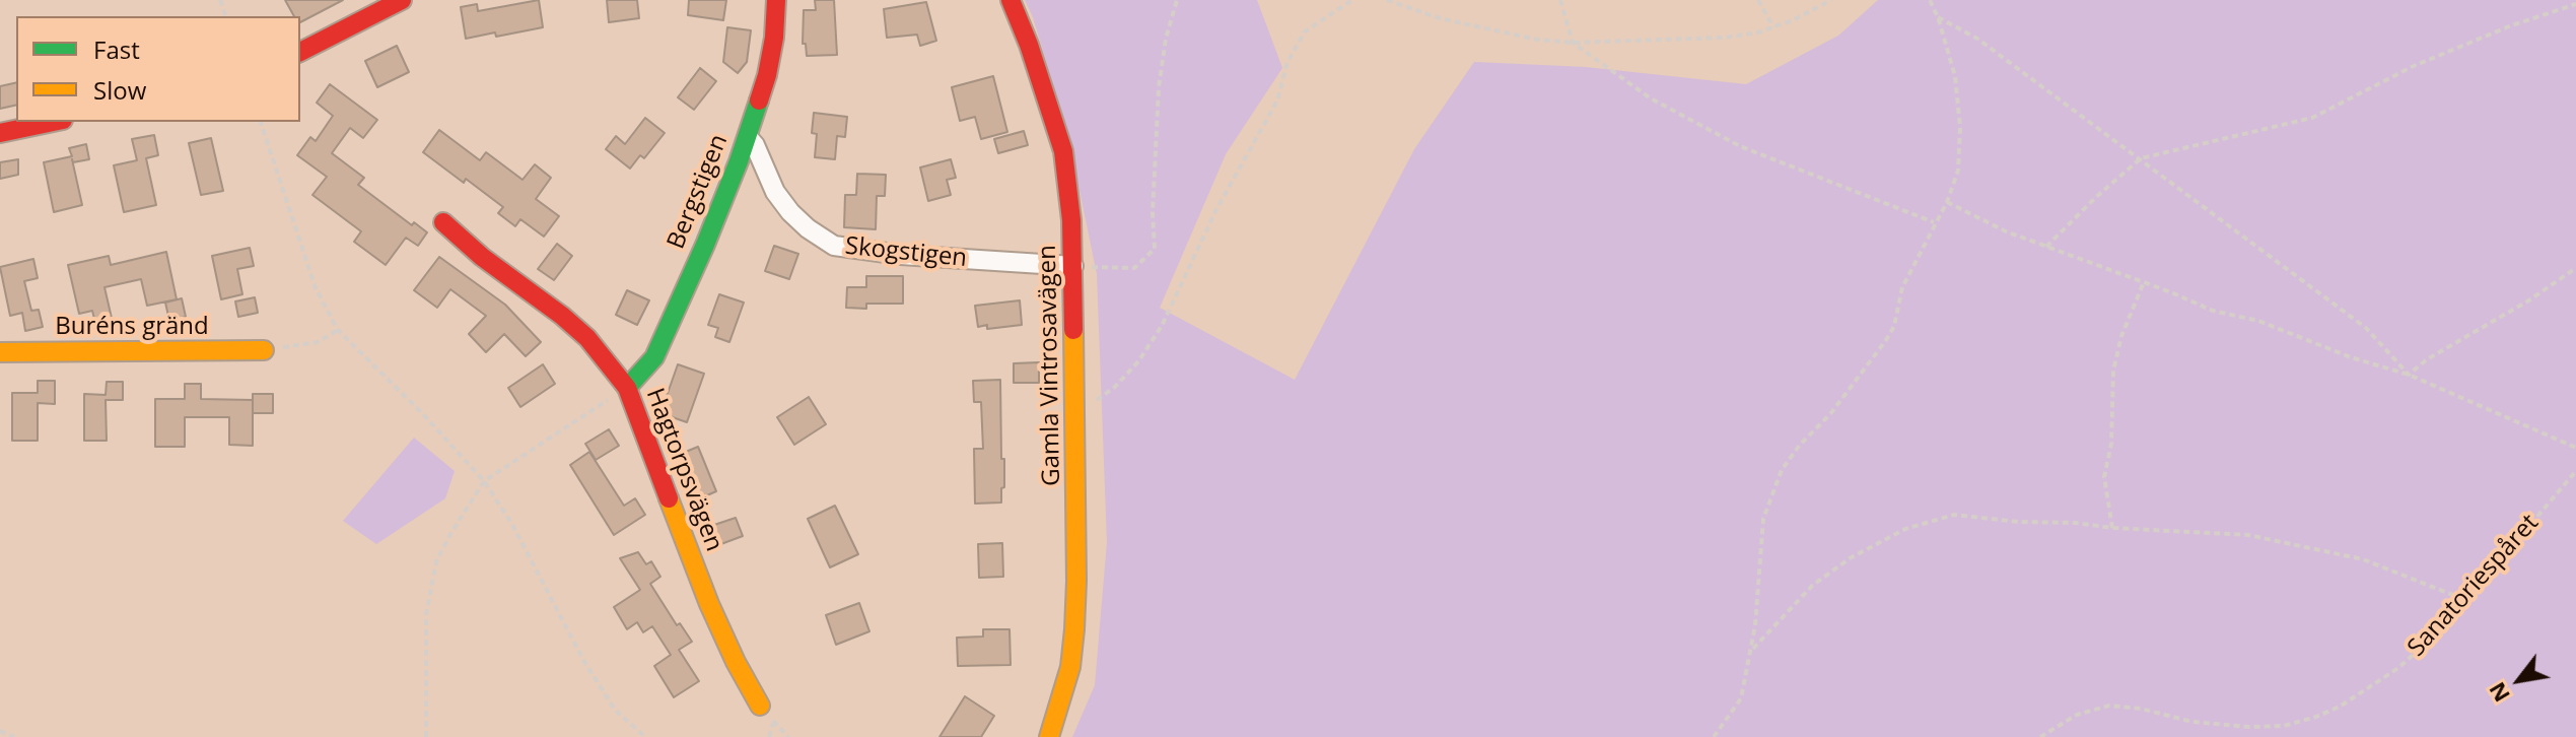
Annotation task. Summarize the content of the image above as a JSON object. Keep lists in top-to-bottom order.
{
  "streets": {
    "street": [
      "Bergstigen",
      "Skogstigen",
      "Buréns gränd",
      "Gamla Vintrosavägen",
      "Hagtorpsvägen"
    ],
    "path": ["Sanatoriespåret"]
  },
  "crossings": [
    ["Bergstigen", "Skogstigen"],
    ["Bergstigen", "Hagtorpsvägen"],
    ["Skogstigen", "Gamla Vintrosavägen"]
  ],
  "legend": ["Fast", "Slow"],
  "north": "bottom left"
}
